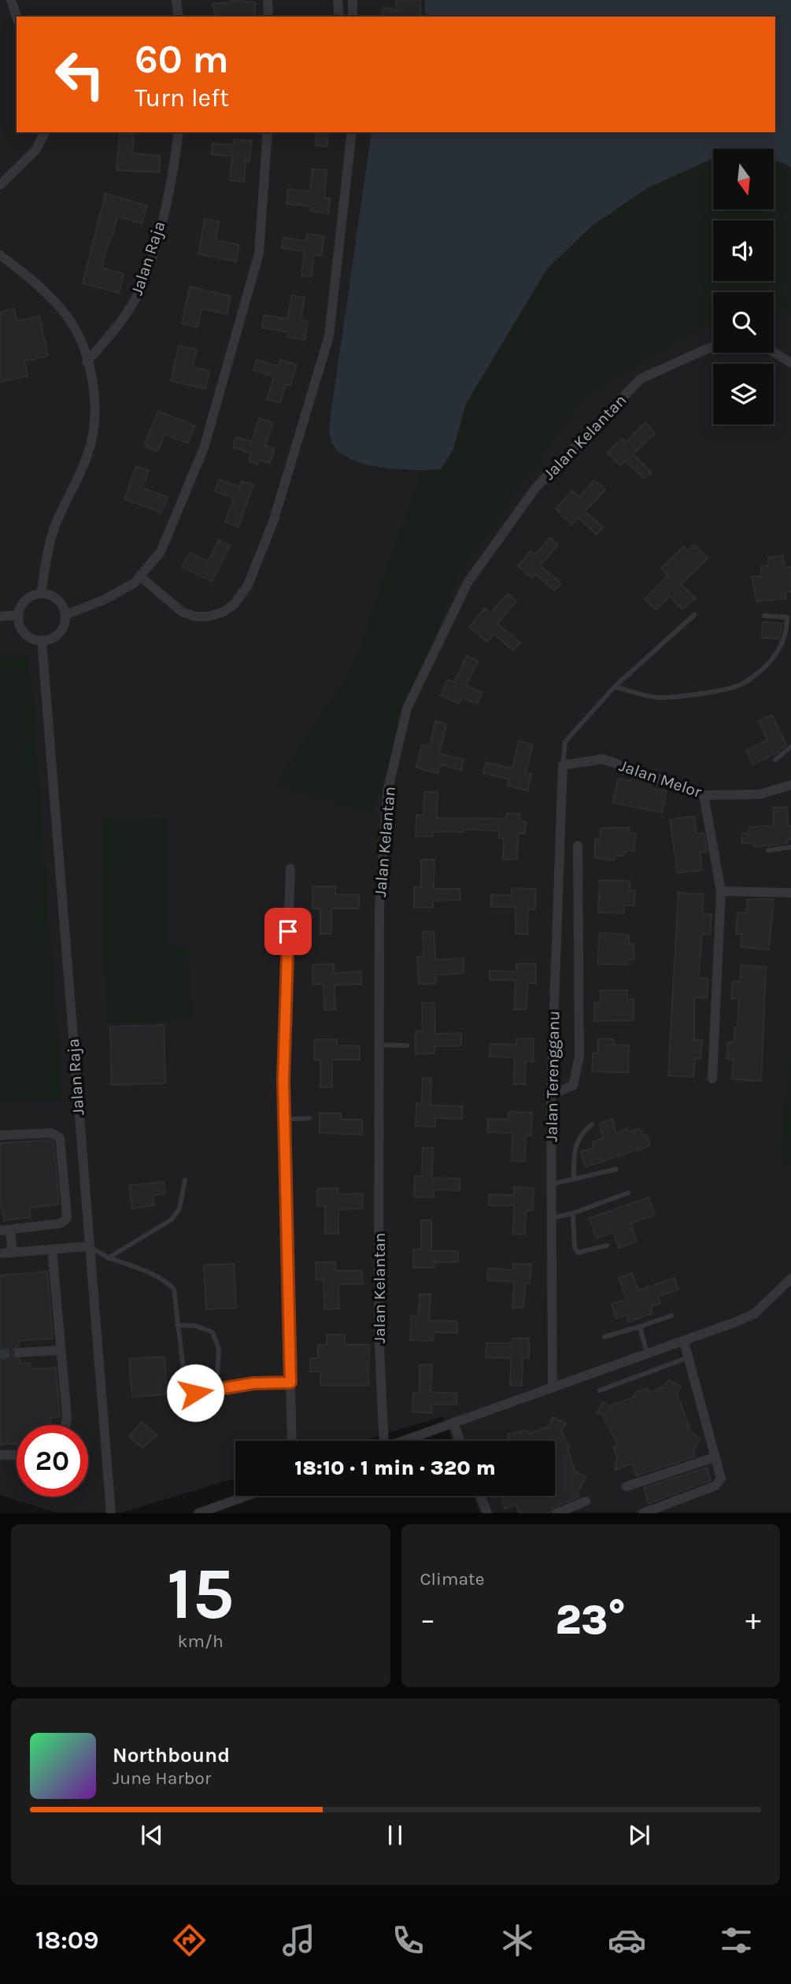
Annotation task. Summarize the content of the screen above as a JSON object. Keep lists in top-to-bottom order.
{
  "streets": {
    "street": [
      "Jalan Raja",
      "Jalan Kelantan",
      "Jalan Melor",
      "Jalan Terengganu"
    ]
  },
  "crossings": [
    ["Jalan Melor", "Jalan Terengganu"]
  ],
  "north": "bottom",
  "page": {
    "turn": ["60 m", "Turn left"],
    "limit": "20",
    "trip": "18:10 · 1 min · 320 m",
    "tile": [
      ["15", "km/h"],
      "Climate"
    ],
    "heat": ["−", "23°", "+"],
    "song": ["Northbound", "June Harbor"],
    "tabs": "18:09"
  }
}
